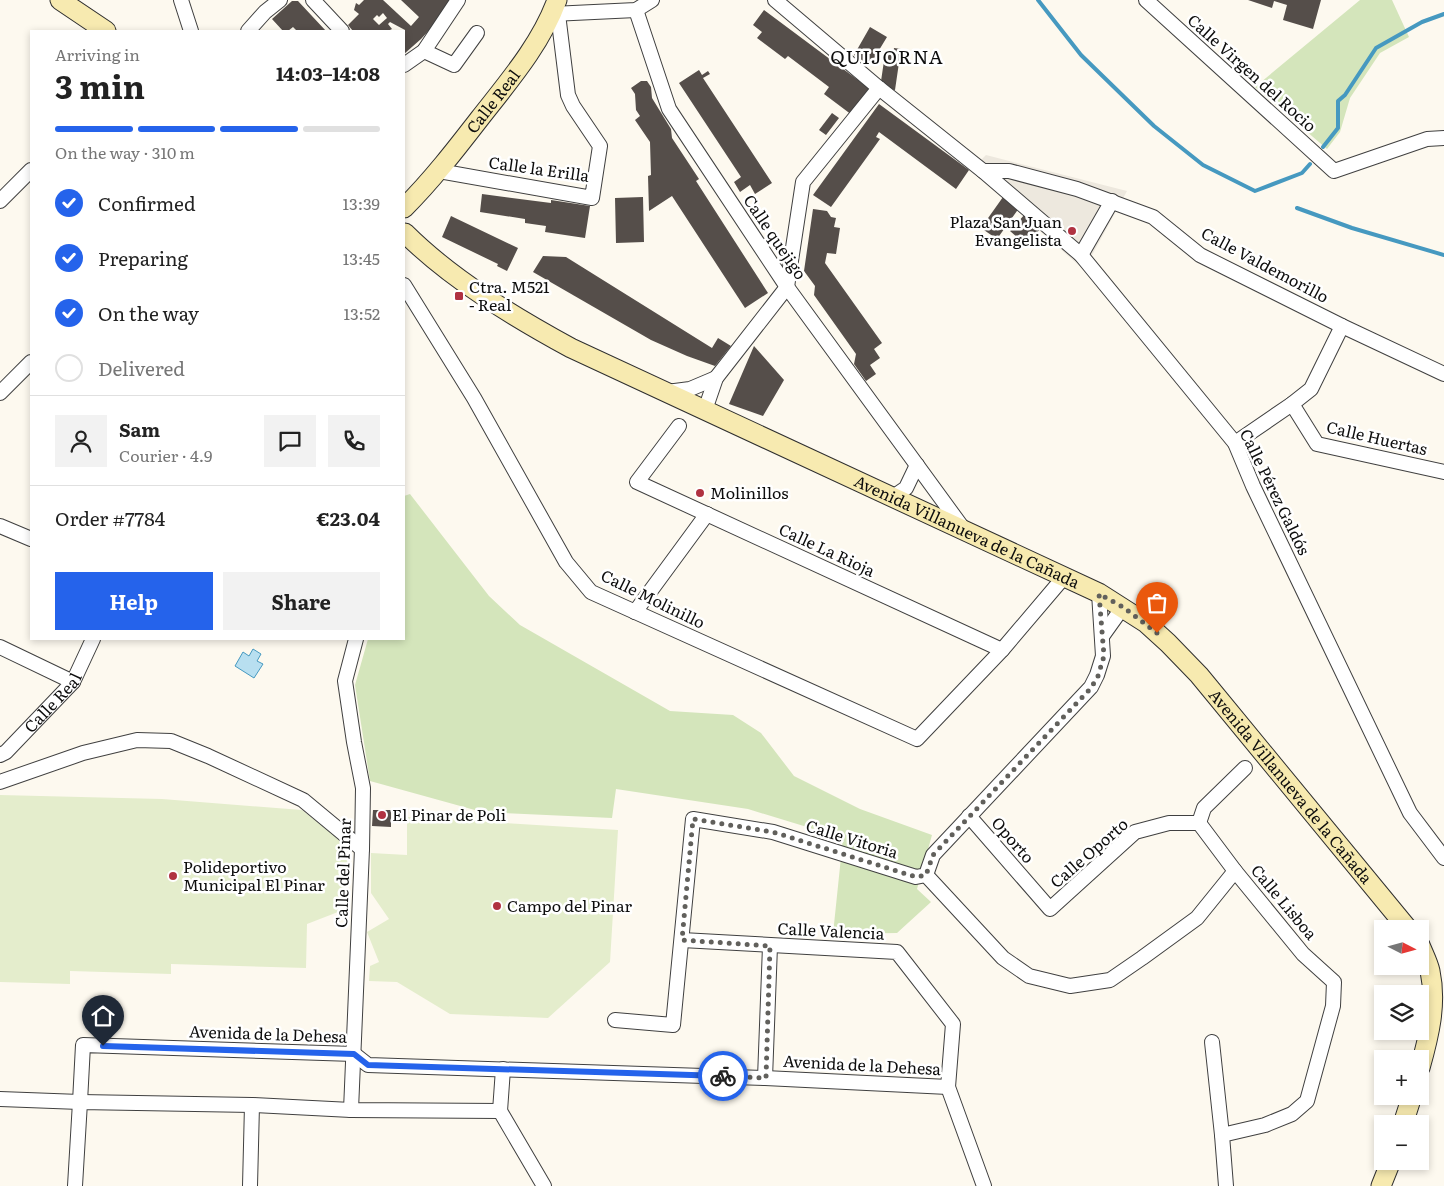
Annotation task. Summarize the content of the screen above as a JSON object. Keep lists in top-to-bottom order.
{
  "streets": {
    "main road": ["Calle Real", "Avenida Villanueva de la Cañada"],
    "street": [
      "Calle Virgen del Rocio",
      "Calle la Erilla",
      "Calle quejigo",
      "Calle Valdemorillo",
      "Calle Huertas",
      "Calle Pérez Galdós",
      "Calle La Rioja",
      "Calle Molinillo",
      "Calle Vitoria",
      "Oporto",
      "Calle Oporto",
      "Calle del Pinar",
      "Calle Lisboa",
      "Calle Valencia",
      "Avenida de la Dehesa"
    ]
  },
  "crossings": [
    ["Calle Real", "Calle la Erilla"],
    ["Calle Real", "Avenida Villanueva de la Cañada"],
    ["Calle quejigo", "Avenida Villanueva de la Cañada"],
    ["Calle Valdemorillo", "Calle Pérez Galdós"],
    ["Calle La Rioja", "Calle Molinillo"],
    ["Calle Vitoria", "Calle Lisboa"],
    ["Calle Vitoria", "Calle Valencia"],
    ["Oporto", "Calle Oporto"],
    ["Calle del Pinar", "Avenida de la Dehesa"],
    ["Calle Valencia", "Avenida de la Dehesa"]
  ],
  "districts": ["QUIJORNA"],
  "places": {
    "other": [
      "Plaza San Juan Evangelista",
      "Molinillos",
      "El Pinar de Poli",
      "Polideportivo Municipal El Pinar",
      "Campo del Pinar"
    ],
    "transit": ["Ctra. M521 - Real"]
  },
  "north": "right",
  "page": {
    "heading": ["3 min", "Arriving in", "14:03–14:08"],
    "panel": [
      "Sam",
      "Courier · 4.9",
      "Order #7784",
      "€23.04"
    ],
    "bar": "On the way · 310 m",
    "list": [
      ["Confirmed", "13:39"],
      ["Preparing", "13:45"],
      ["On the way", "13:52"],
      "Delivered"
    ],
    "buttons": ["Help", "Share"],
    "map_buttons": ["+", "−"]
  }
}
